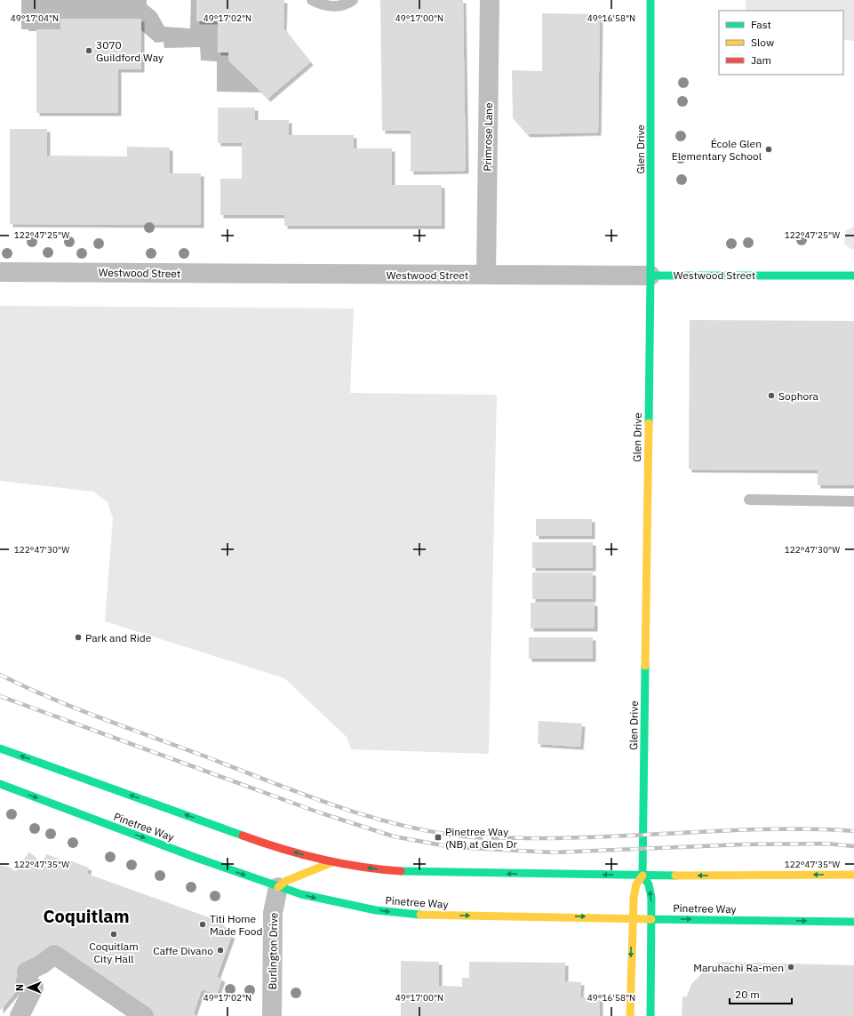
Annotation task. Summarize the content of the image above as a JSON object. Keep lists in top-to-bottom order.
{
  "streets": {
    "main road": ["Glen Drive", "Westwood Street", "Pinetree Way"],
    "street": ["Primrose Lane", "Burlington Drive"]
  },
  "crossings": [
    ["Primrose Lane", "Westwood Street"],
    ["Glen Drive", "Westwood Street"],
    ["Glen Drive", "Pinetree Way"],
    ["Pinetree Way", "Burlington Drive"]
  ],
  "districts": ["Coquitlam"],
  "places": {
    "other": [
      "3070 Guildford Way",
      "École Glen Elementary School",
      "Sophora",
      "Park and Ride",
      "Titi Home Made Food",
      "Coquitlam City Hall",
      "Caffe Divano",
      "Maruhachi Ra-men"
    ],
    "transit": ["Pinetree Way (NB) at Glen Dr"]
  },
  "legend": ["Fast", "Slow", "Jam"],
  "scale_bar": "20 m",
  "north": "left",
  "coordinates": [
    "49°17'04\"N",
    "49°17'02\"N",
    "49°17'00\"N",
    "49°16'58\"N",
    "122°47'25\"W",
    "122°47'30\"W",
    "122°47'35\"W"
  ]
}
